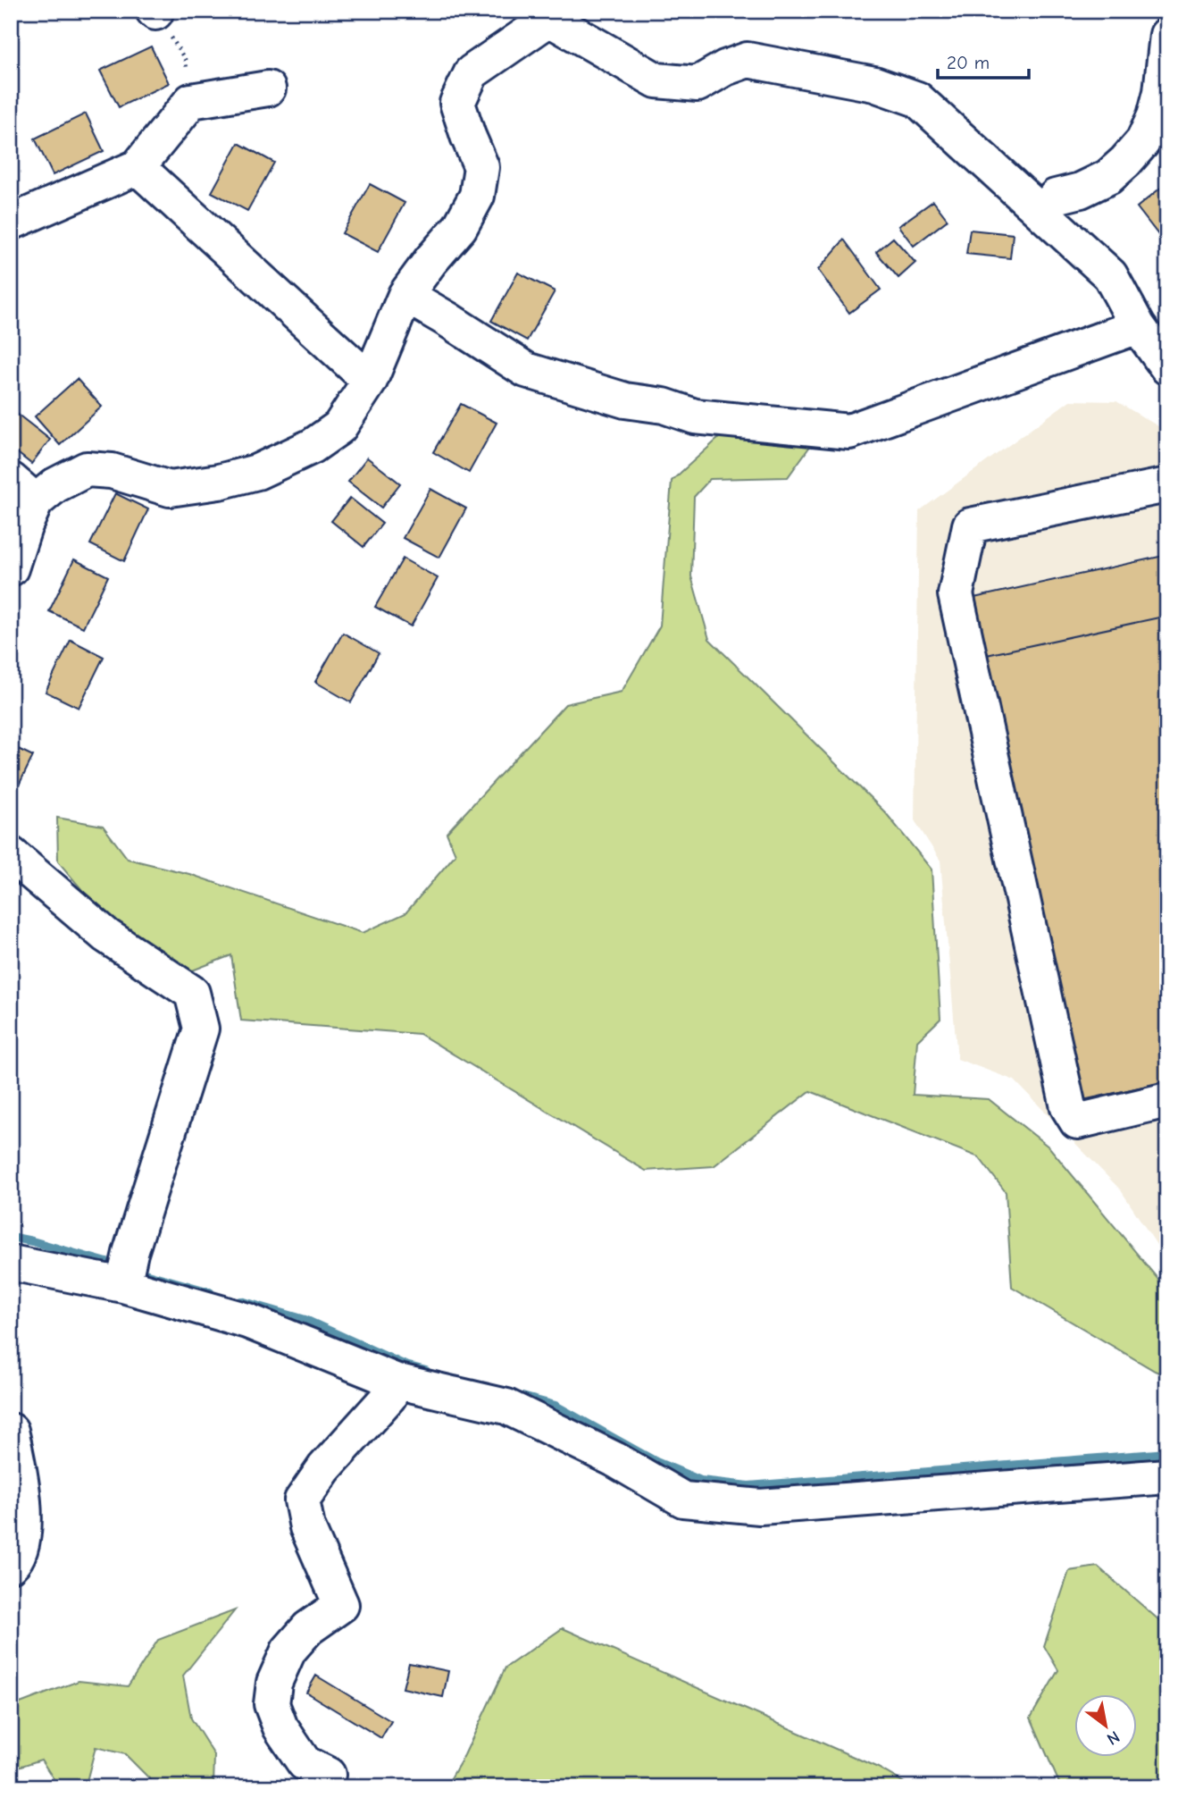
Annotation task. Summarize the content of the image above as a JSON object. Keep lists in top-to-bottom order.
{
  "scale_bar": "20 m",
  "north": "bottom right"
}
